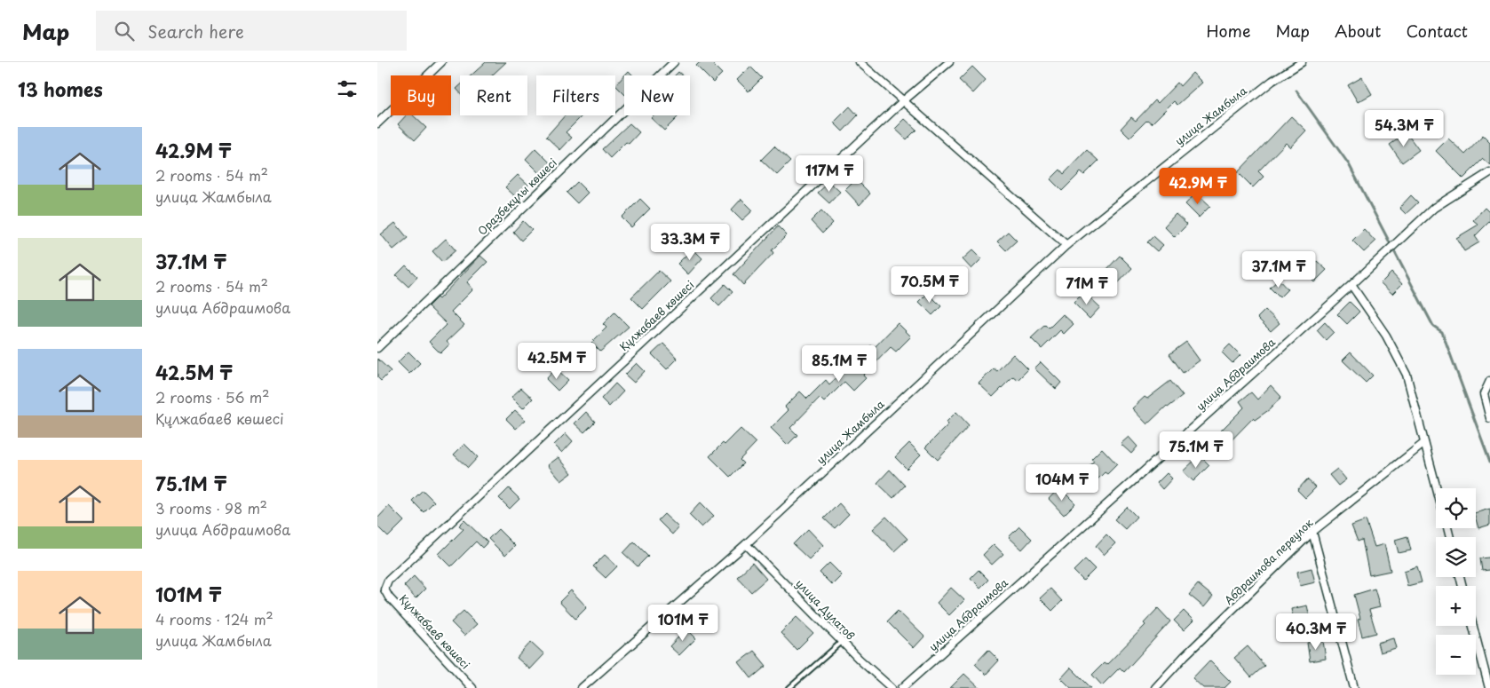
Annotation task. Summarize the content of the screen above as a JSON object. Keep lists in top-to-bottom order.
{
  "streets": {
    "street": [
      "улица Жамбыла",
      "Оразбекұлы көшесі",
      "Құлжабаев көшесі",
      "улица Абдраимова",
      "Абдраимова переулок",
      "улица Дулатов"
    ]
  },
  "crossings": [
    ["улица Жамбыла", "улица Дулатов"]
  ],
  "page": {
    "header": "Map",
    "search": "Search here",
    "nav": [
      "Home",
      "Map",
      "About",
      "Contact"
    ],
    "heading": "13 homes",
    "chip": [
      "Buy",
      "Rent",
      "Filters",
      "New"
    ],
    "price": [
      "54.3M ₸",
      "117M ₸",
      "42.9M ₸",
      "33.3M ₸",
      "37.1M ₸",
      "70.5M ₸",
      "71M ₸",
      "42.5M ₸",
      "85.1M ₸",
      "75.1M ₸",
      "104M ₸",
      "101M ₸",
      "40.3M ₸"
    ],
    "list": [
      {
        "name": "42.9M ₸",
        "note": "2 rooms · 54 m² · улица Жамбыла"
      },
      {
        "name": "37.1M ₸",
        "note": "2 rooms · 54 m² · улица Абдраимова"
      },
      {
        "name": "42.5M ₸",
        "note": "2 rooms · 56 m² · Құлжабаев көшесі"
      },
      {
        "name": "75.1M ₸",
        "note": "3 rooms · 98 m² · улица Абдраимова"
      },
      {
        "name": "101M ₸",
        "note": "4 rooms · 124 m² · улица Жамбыла"
      }
    ],
    "map_buttons": ["+", "−"]
  }
}
